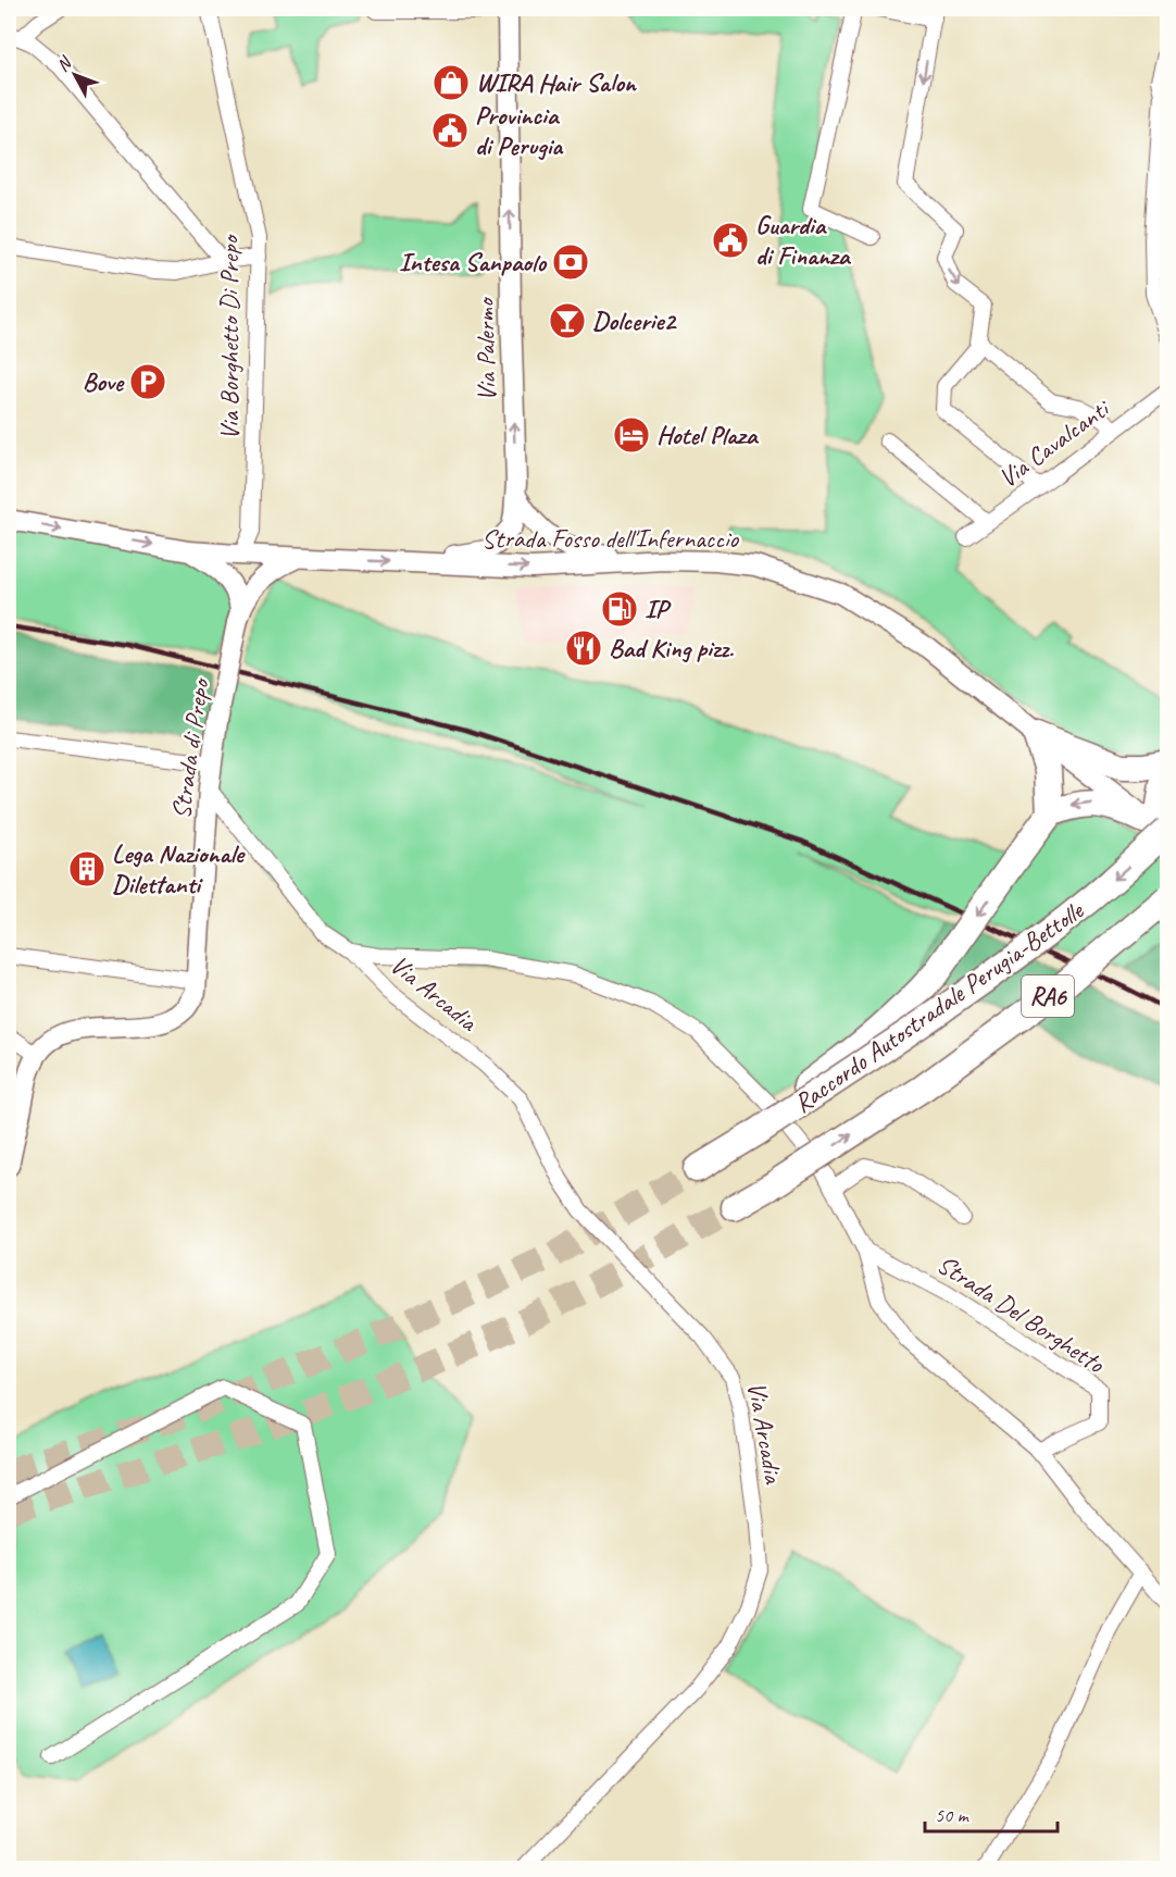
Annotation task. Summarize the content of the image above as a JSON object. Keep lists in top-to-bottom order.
{
  "streets": {
    "highway": ["RA6", "Raccordo Autostradale Perugia-Bettolle"],
    "main road": ["Via Palermo", "Strada Fosso dell'Infernaccio", "Strada di Prepo"],
    "street": [
      "Via Borghetto Di Prepo",
      "Via Cavalcanti",
      "Via Arcadia",
      "Strada Del Borghetto"
    ]
  },
  "crossings": [
    ["Via Borghetto Di Prepo", "Strada Fosso dell'Infernaccio"],
    ["Via Palermo", "Strada Fosso dell'Infernaccio"],
    ["Strada Fosso dell'Infernaccio", "Strada di Prepo"],
    ["Strada Fosso dell'Infernaccio", "Raccordo Autostradale Perugia-Bettolle"]
  ],
  "one_way": ["Via Palermo", "Strada Fosso dell'Infernaccio"],
  "places": {
    "shop": ["WIRA Hair Salon"],
    "public building": ["Provincia di Perugia", "Guardia di Finanza"],
    "bank": ["Intesa Sanpaolo"],
    "bar": ["Dolcerie2"],
    "parking": ["Bove"],
    "hotel": ["Hotel Plaza"],
    "fuel station": ["IP"],
    "restaurant": ["Bad King pizz."],
    "building": ["Lega Nazionale Dilettanti"]
  },
  "scale_bar": "50 m",
  "north": "top left"
}
